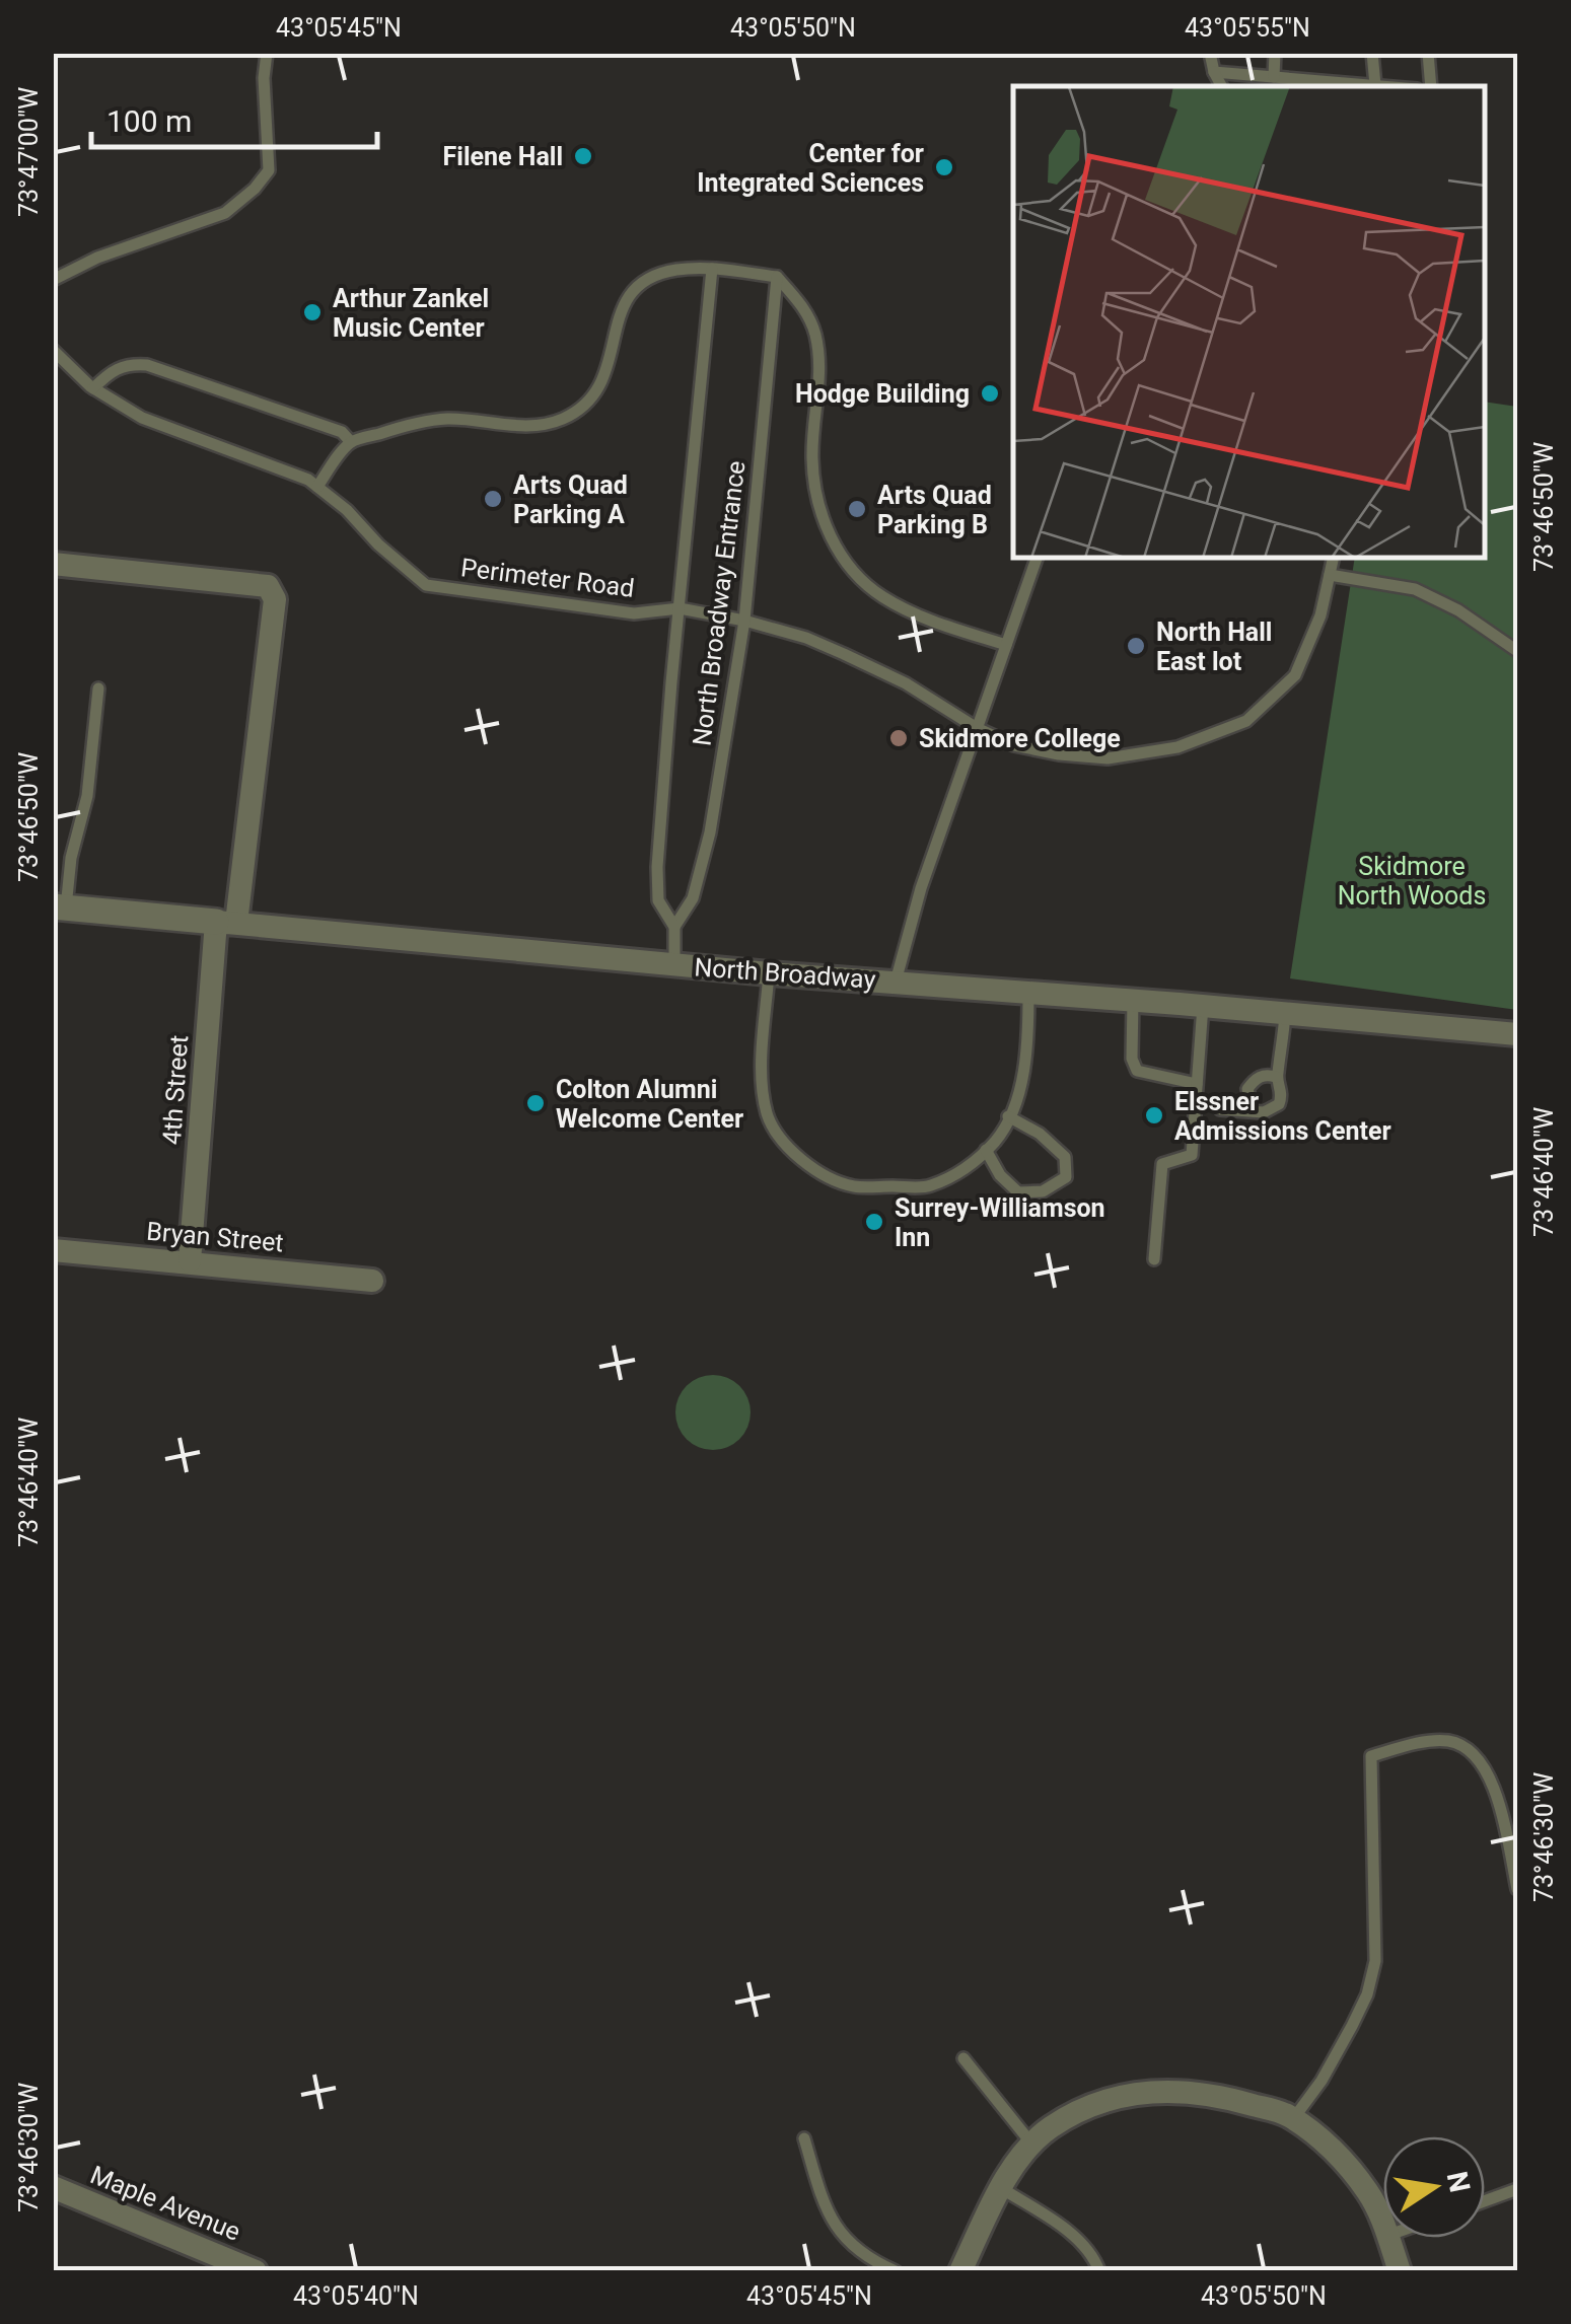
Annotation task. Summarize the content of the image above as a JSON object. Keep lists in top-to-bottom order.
{
  "streets": {
    "street": [
      "North Broadway",
      "4th Street",
      "Bryan Street",
      "Maple Avenue"
    ],
    "lane": ["Perimeter Road", "North Broadway Entrance"]
  },
  "crossings": [
    ["Perimeter Road", "North Broadway Entrance"],
    ["North Broadway Entrance", "North Broadway"],
    ["North Broadway", "4th Street"],
    ["4th Street", "Bryan Street"]
  ],
  "parks": ["Skidmore North Woods"],
  "places": [
    "Filene Hall",
    "Center for Integrated Sciences",
    "Arthur Zankel Music Center",
    "Hodge Building",
    "Arts Quad Parking A",
    "Arts Quad Parking B",
    "North Hall East lot",
    "Skidmore College",
    "Colton Alumni Welcome Center",
    "Elssner Admissions Center",
    "Surrey-Williamson Inn"
  ],
  "scale_bar": "100 m",
  "north": "right",
  "coordinates": [
    "43°05'45\"N",
    "43°05'50\"N",
    "43°05'55\"N",
    "73°47'00\"W",
    "73°46'50\"W",
    "73°46'40\"W",
    "73°46'30\"W",
    "43°05'40\"N"
  ]
}
